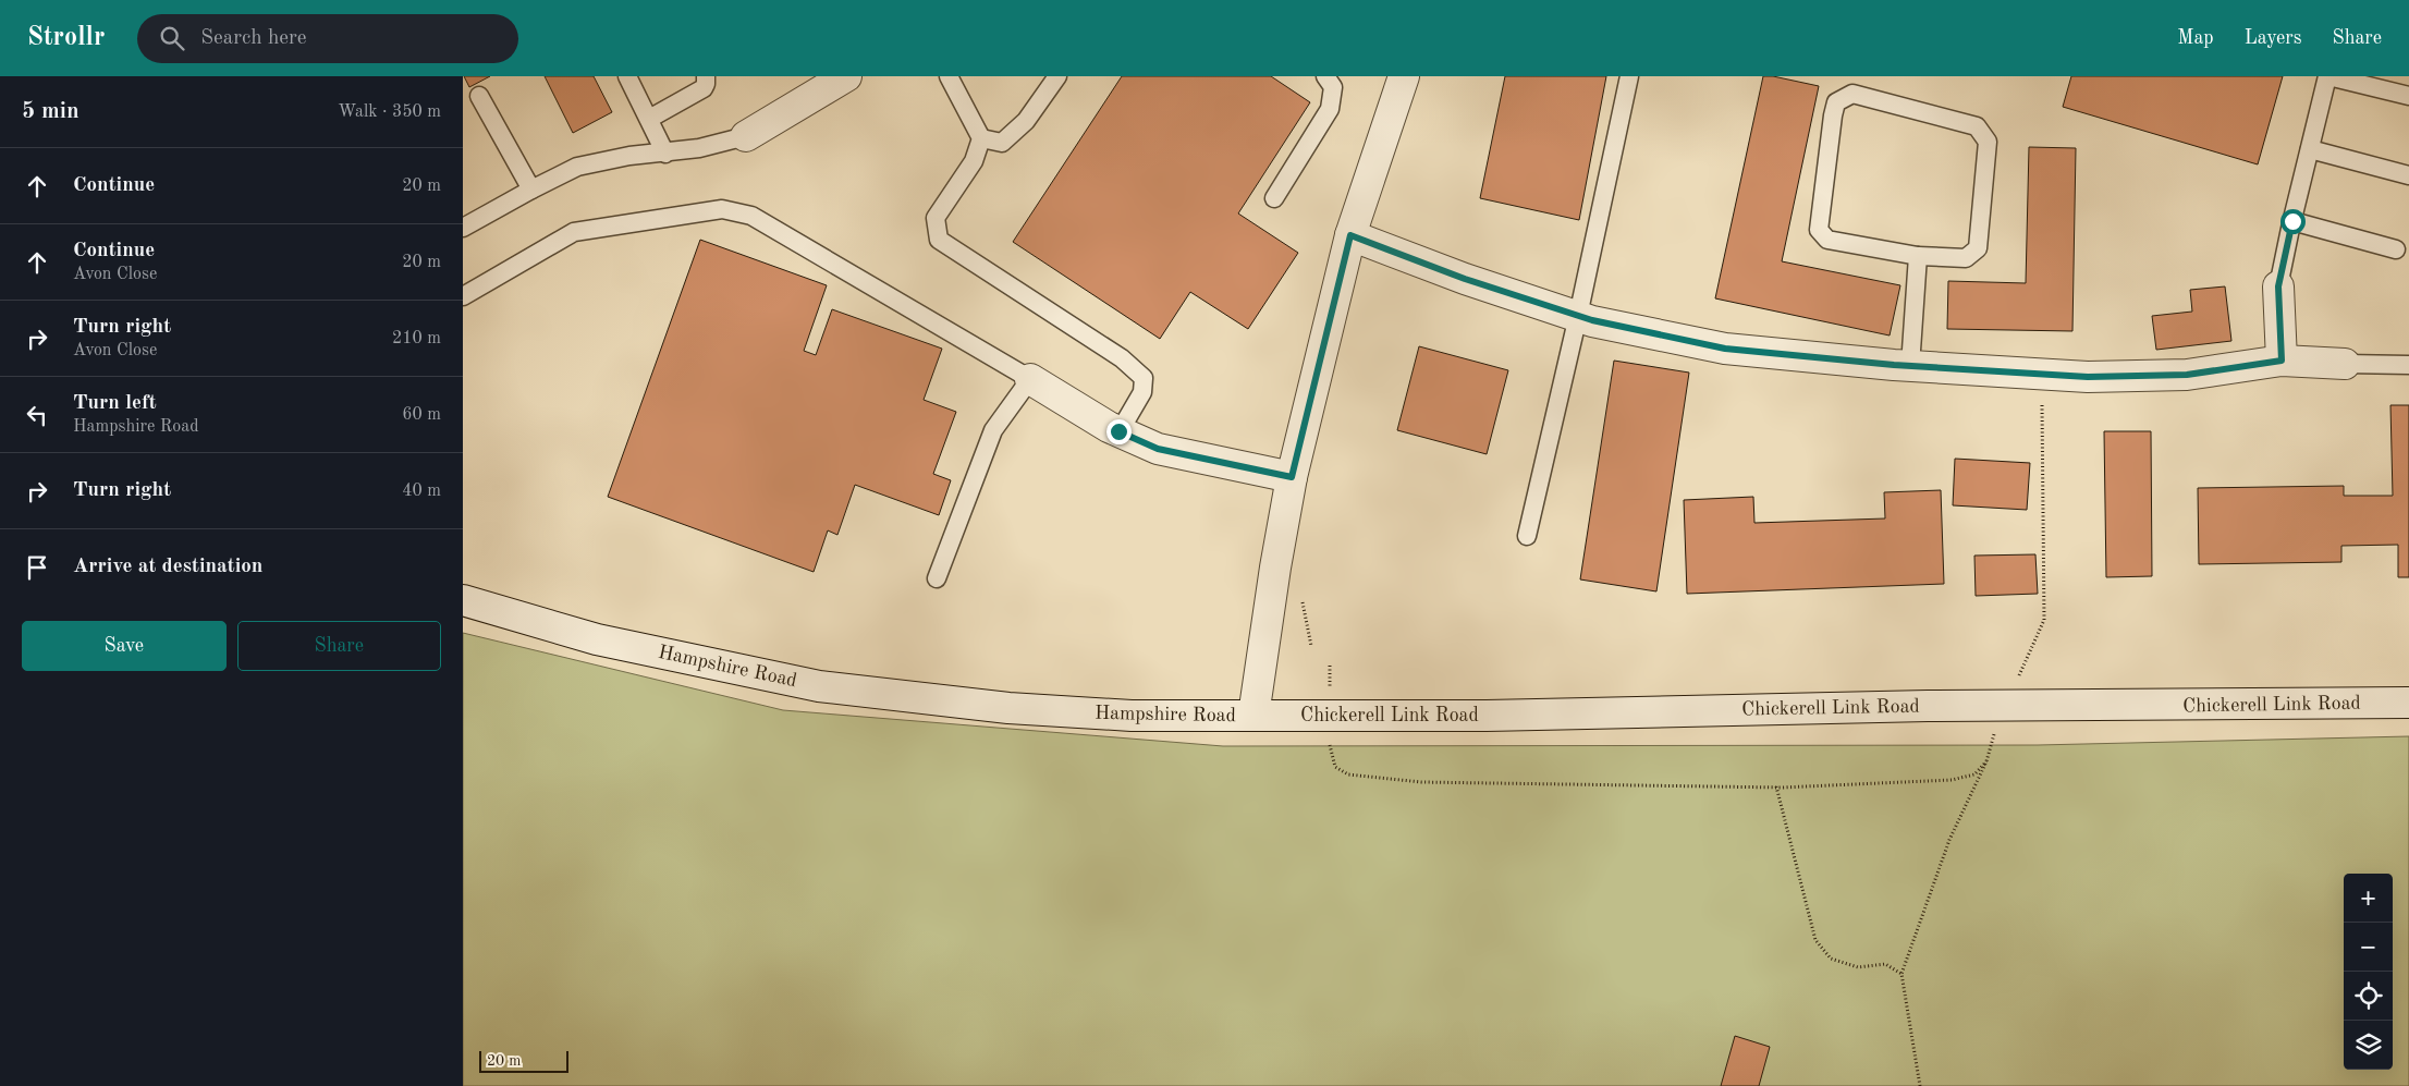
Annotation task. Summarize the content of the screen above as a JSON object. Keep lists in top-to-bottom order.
{
  "streets": {
    "street": ["Hampshire Road", "Chickerell Link Road"]
  },
  "crossings": [
    ["Hampshire Road", "Chickerell Link Road"]
  ],
  "scale_bar": "20 m",
  "page": {
    "header": "Strollr",
    "search": "Search here",
    "nav": ["Map", "Layers", "Share"],
    "heading": ["5 min", "Walk · 350 m"],
    "list": [
      ["Continue", "20 m"],
      ["Continue", "Avon Close", "20 m"],
      ["Turn right", "Avon Close", "210 m"],
      ["Turn left", "Hampshire Road", "60 m"],
      ["Turn right", "40 m"],
      "Arrive at destination"
    ],
    "buttons": ["Save", "Share"],
    "map_buttons": ["+", "−"],
    "scale": "20 m"
  }
}
